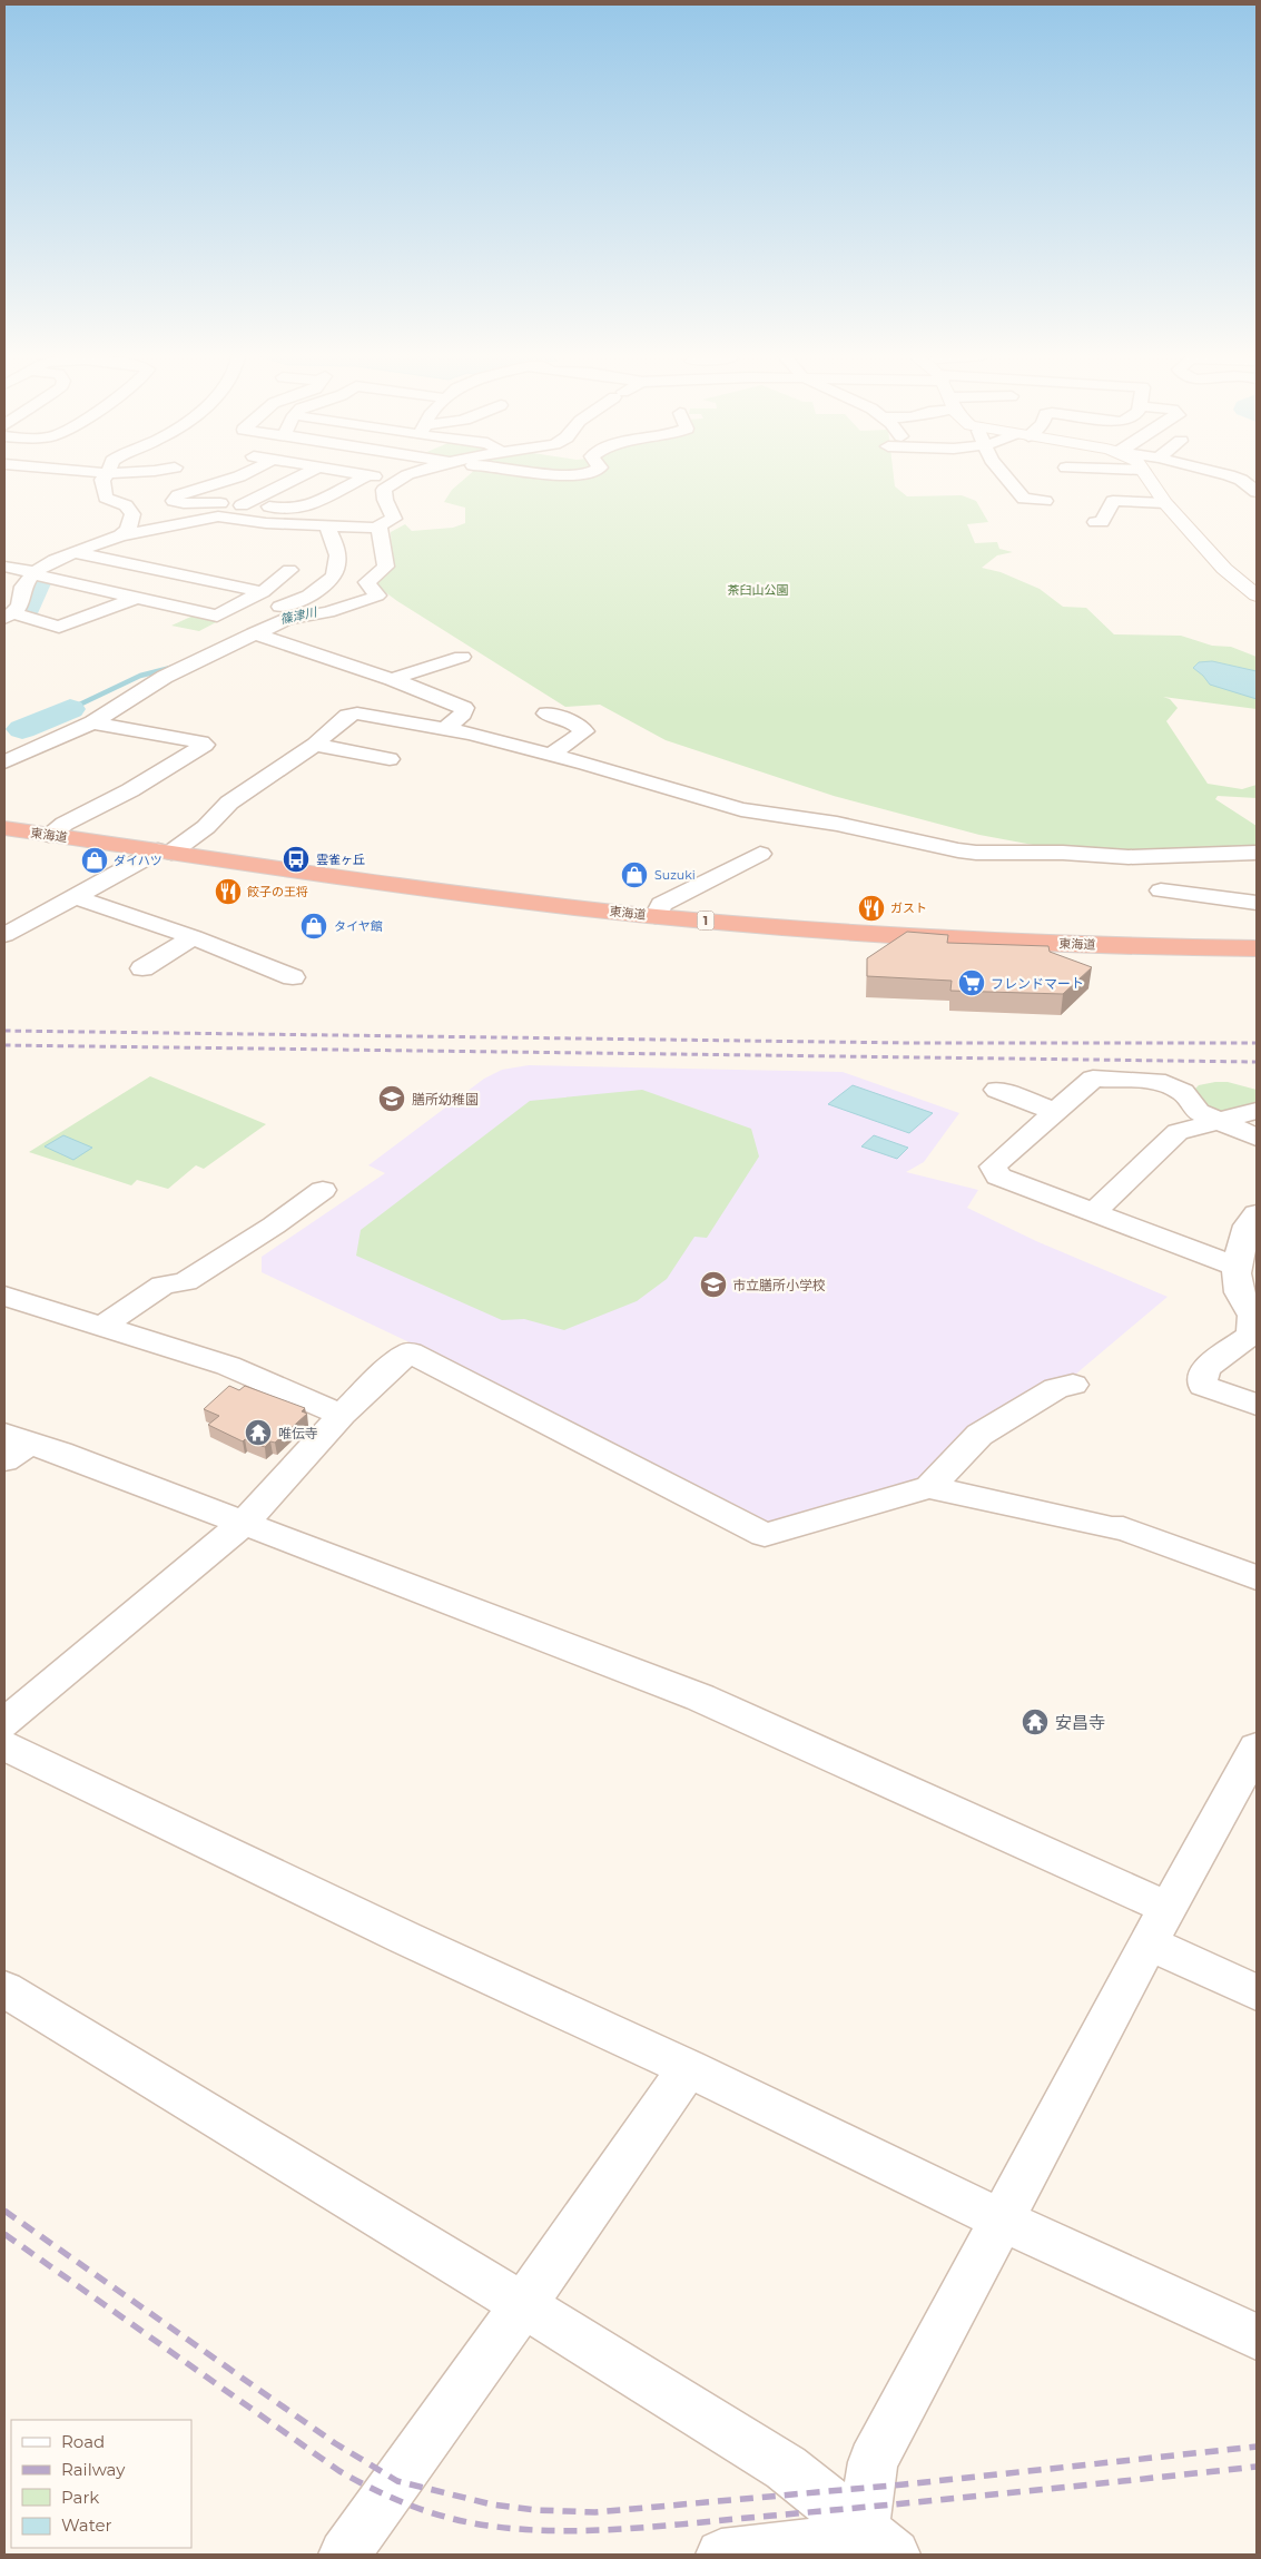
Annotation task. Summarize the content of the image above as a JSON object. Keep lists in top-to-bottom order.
{
  "streets": {
    "highway": ["東海道", "1"]
  },
  "water": ["篠津川"],
  "parks": ["茶臼山公園"],
  "places": {
    "bus stop": ["雲雀ヶ丘"],
    "shop": ["ダイハツ", "Suzuki", "タイヤ館"],
    "restaurant": ["餃子の王将", "ガスト"],
    "supermarket": ["フレンドマート"],
    "school or university": ["膳所幼稚園", "市立膳所小学校"],
    "temple": ["唯伝寺", "安昌寺"]
  },
  "legend": [
    "Road",
    "Railway",
    "Park",
    "Water"
  ]
}
